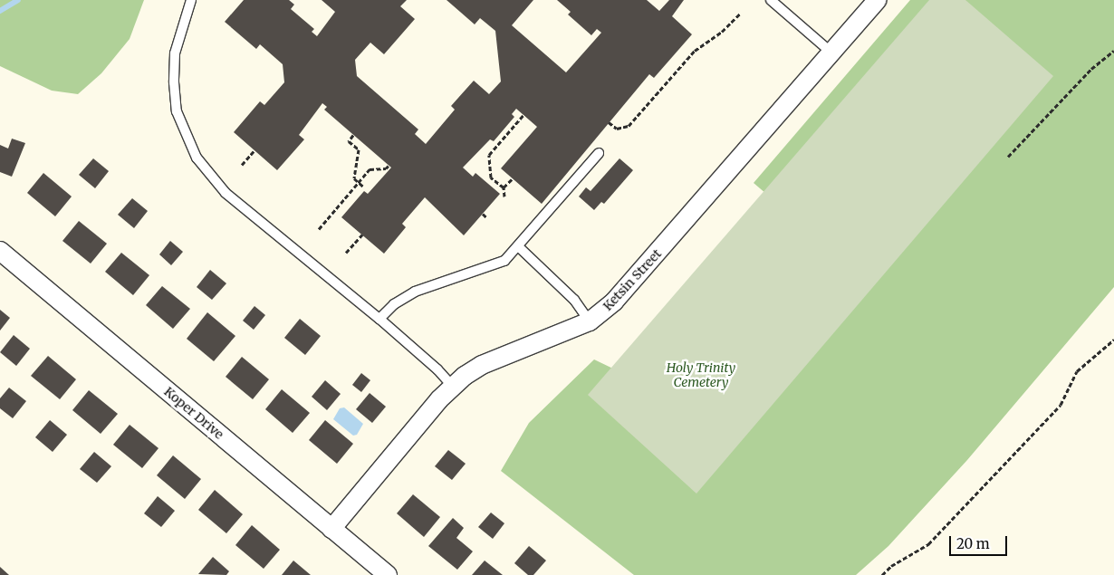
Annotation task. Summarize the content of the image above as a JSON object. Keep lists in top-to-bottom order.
{
  "streets": {
    "street": ["Ketsin Street", "Koper Drive"]
  },
  "crossings": [
    ["Ketsin Street", "Koper Drive"]
  ],
  "parks": ["Holy Trinity Cemetery"],
  "scale_bar": "20 m"
}
